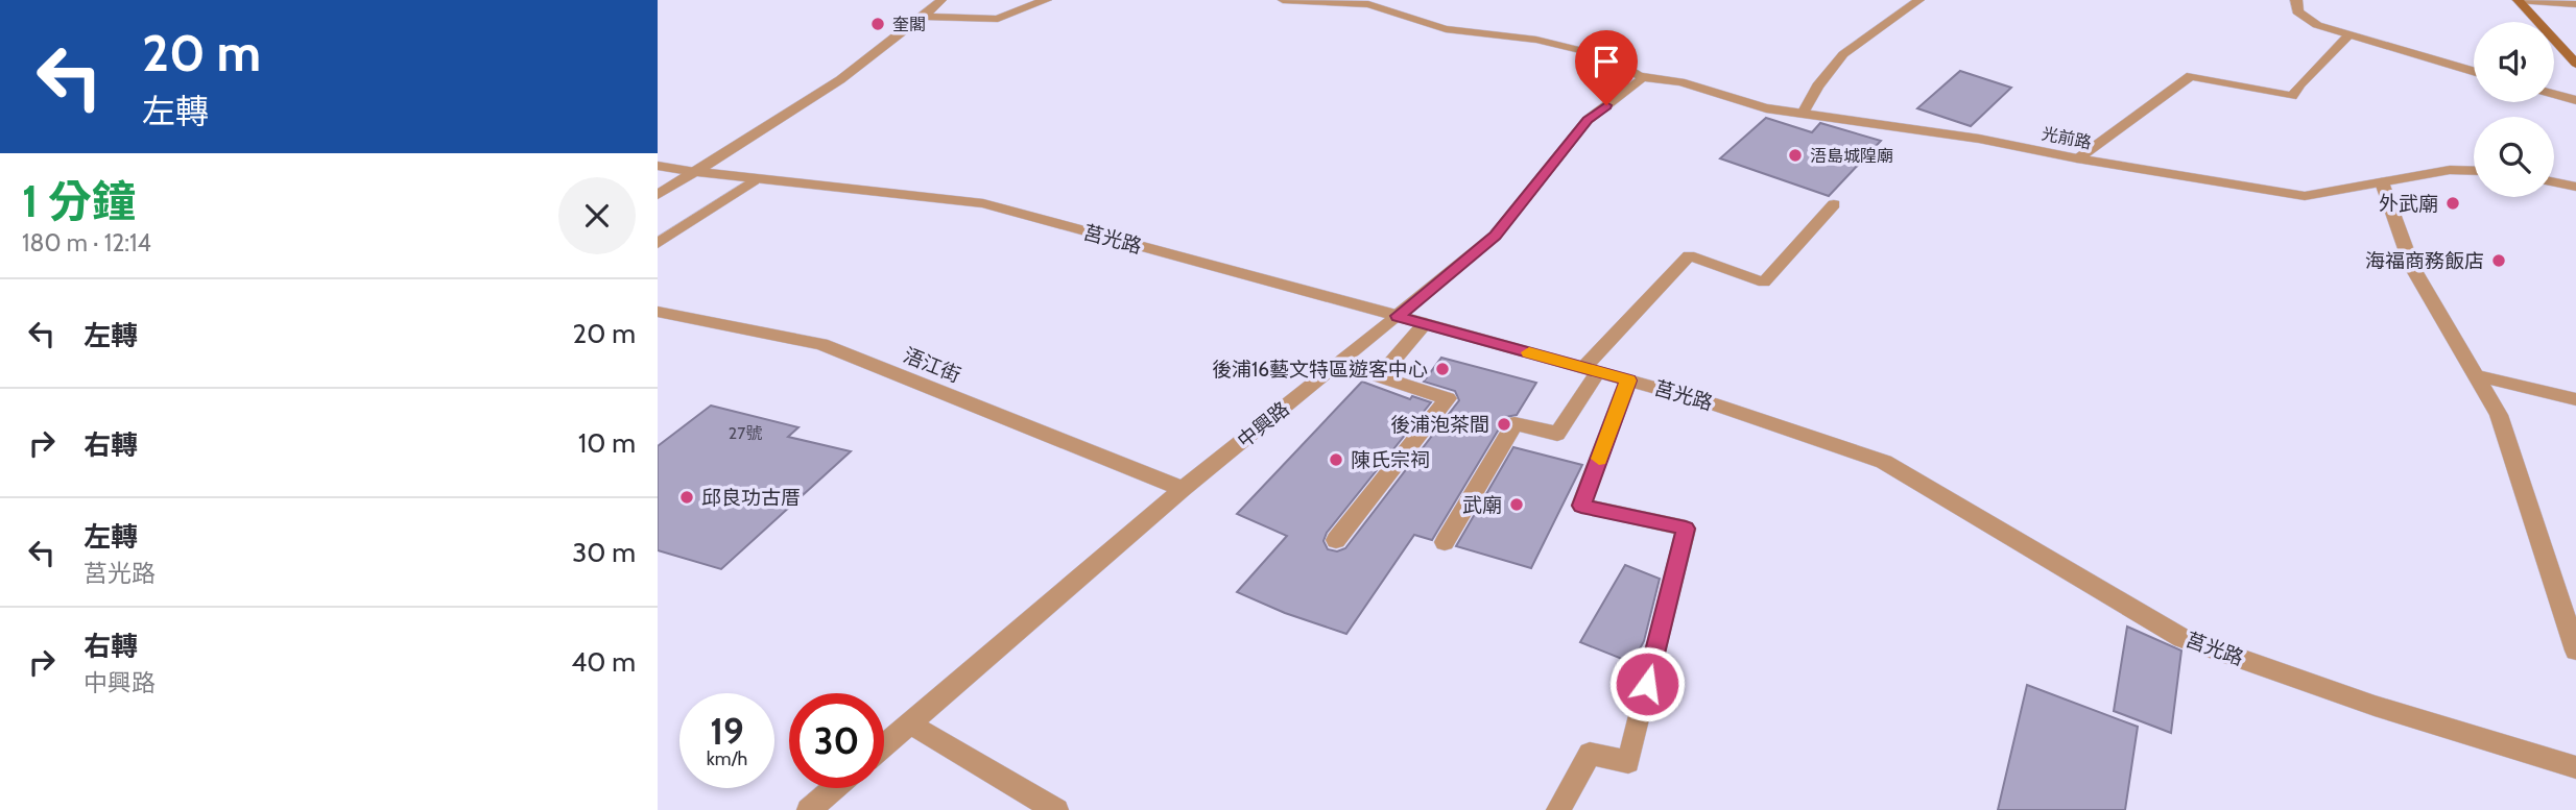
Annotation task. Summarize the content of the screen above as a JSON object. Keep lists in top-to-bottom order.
{
  "streets": {
    "street": [
      "光前路",
      "莒光路",
      "浯江街",
      "中興路"
    ]
  },
  "crossings": [
    ["光前路", "中興路"],
    ["莒光路", "中興路"],
    ["浯江街", "中興路"]
  ],
  "places": [
    "奎閣",
    "浯島城隍廟",
    "外武廟",
    "海福商務飯店",
    "後浦16藝文特區遊客中心",
    "後浦泡茶間",
    "陳氏宗祠",
    "邱良功古厝",
    "武廟"
  ],
  "house_numbers": ["27號"],
  "page": {
    "turn": ["20 m", "左轉"],
    "heading": ["1 分鐘", "180 m · 12:14"],
    "list": [
      {
        "name": "左轉",
        "value": "20 m"
      },
      {
        "name": "右轉",
        "value": "10 m"
      },
      {
        "name": "左轉",
        "note": "莒光路",
        "value": "30 m"
      },
      {
        "name": "右轉",
        "note": "中興路",
        "value": "40 m"
      }
    ],
    "speed": "19 km/h",
    "limit": "30"
  }
}
